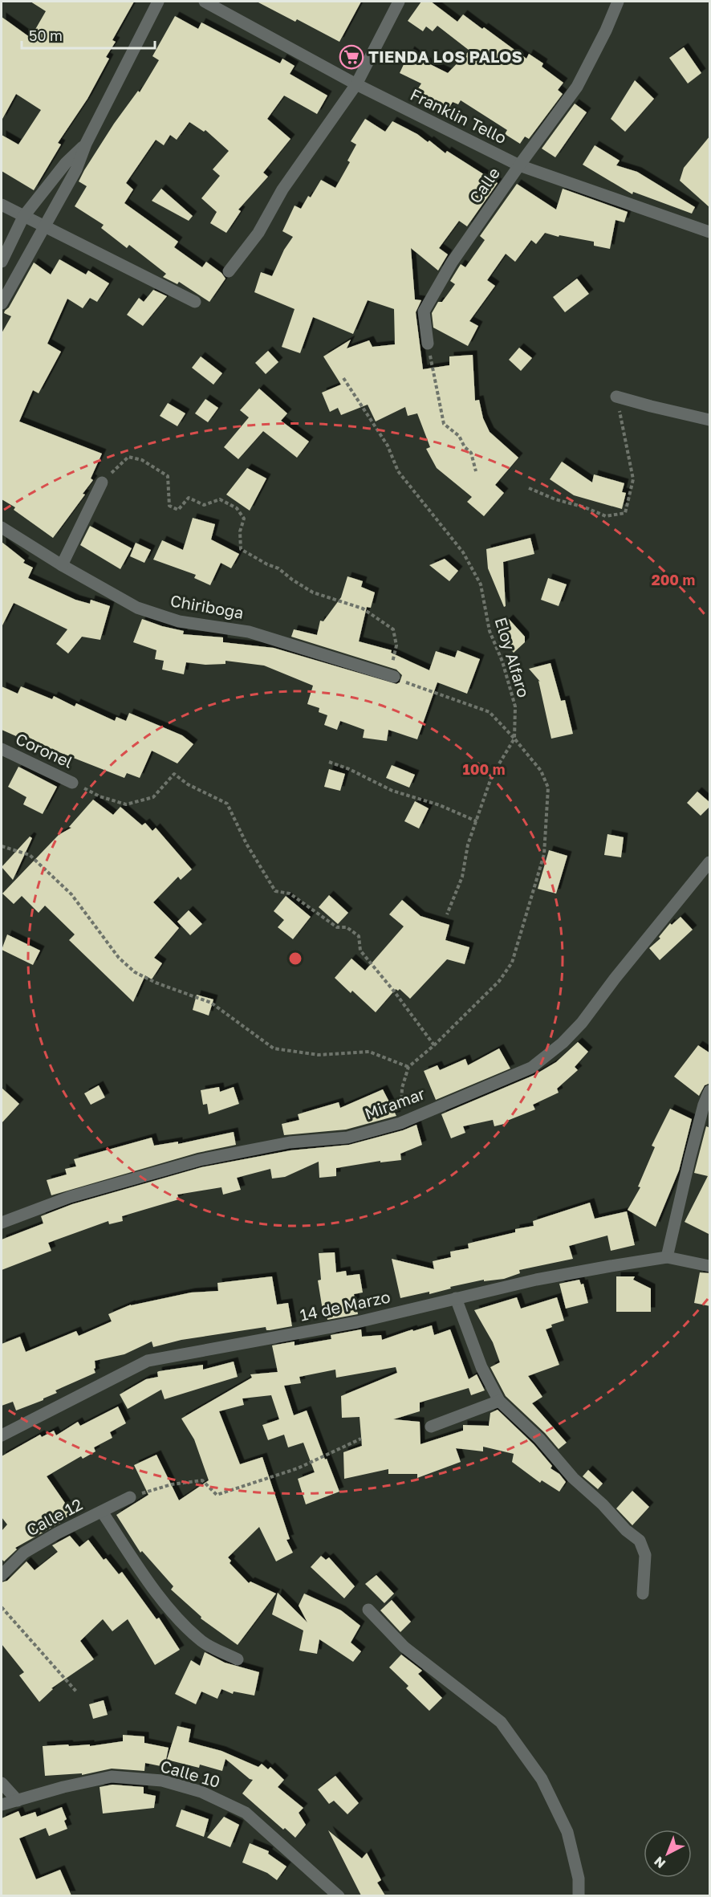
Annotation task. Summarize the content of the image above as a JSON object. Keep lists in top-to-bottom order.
{
  "streets": {
    "street": [
      "Franklin Tello",
      "Calle",
      "Chiriboga",
      "Coronel",
      "Miramar",
      "14 de Marzo",
      "Calle 12",
      "Calle 10"
    ],
    "path": ["Eloy Alfaro"]
  },
  "crossings": [
    ["Franklin Tello", "Calle"]
  ],
  "places": {
    "supermarket": ["TIENDA LOS PALOS"]
  },
  "scale_bar": "50 m",
  "north": "bottom left",
  "rings": ["200 m", "100 m"]
}
